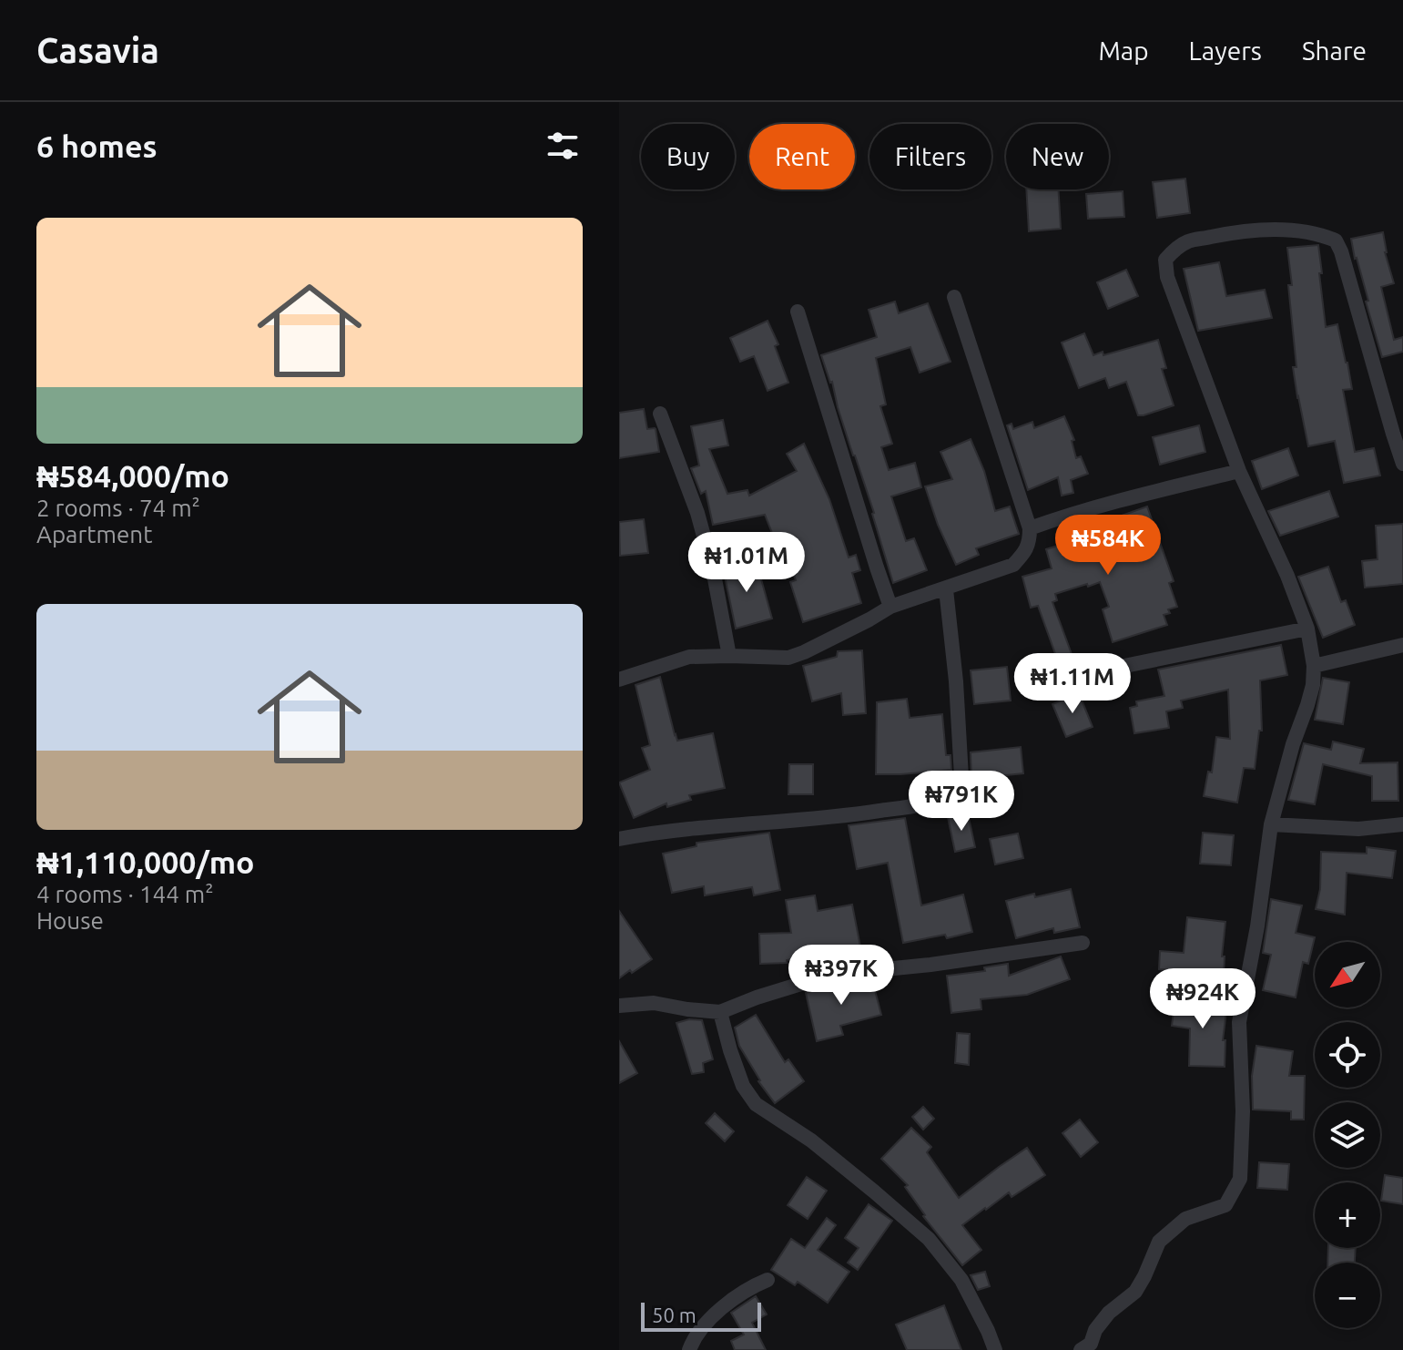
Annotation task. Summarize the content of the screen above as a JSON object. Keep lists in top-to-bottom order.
{
  "scale_bar": "50 m",
  "north": "bottom left",
  "page": {
    "header": "Casavia",
    "nav": ["Map", "Layers", "Share"],
    "heading": "6 homes",
    "chip": [
      "Buy",
      "Rent",
      "Filters",
      "New"
    ],
    "list": [
      {
        "name": "₦584,000/mo",
        "note": "2 rooms · 74 m² · Apartment"
      },
      {
        "name": "₦1,110,000/mo",
        "note": "4 rooms · 144 m² · House"
      }
    ],
    "price": [
      "₦584K",
      "₦1.01M",
      "₦1.11M",
      "₦791K",
      "₦397K",
      "₦924K"
    ],
    "map_buttons": ["+", "−"],
    "scale": "50 m"
  }
}
